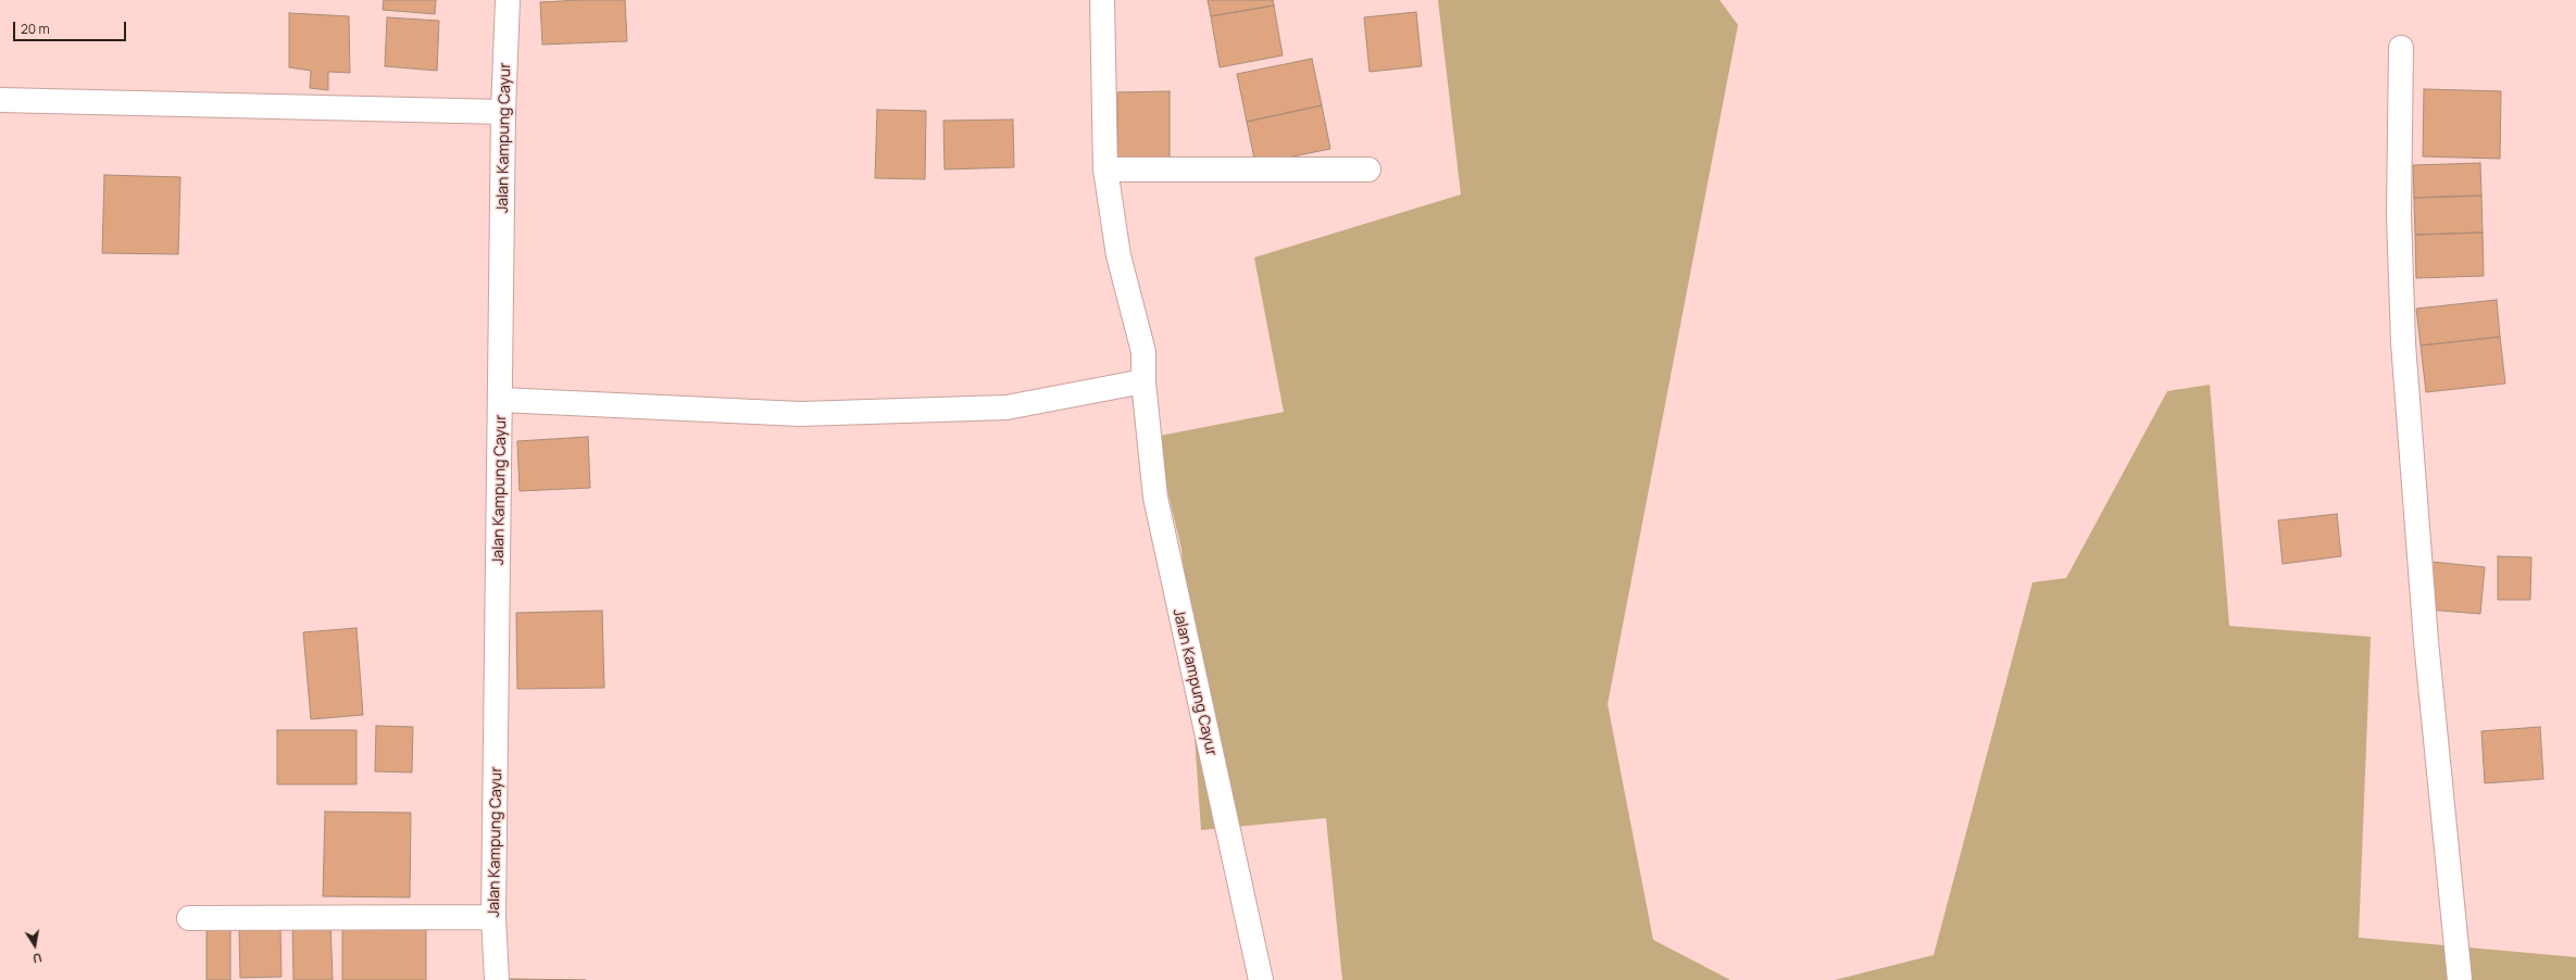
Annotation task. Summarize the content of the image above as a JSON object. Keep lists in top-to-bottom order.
{
  "streets": {
    "street": ["Jalan Kampung Cayur"]
  },
  "scale_bar": "20 m",
  "north": "bottom"
}
